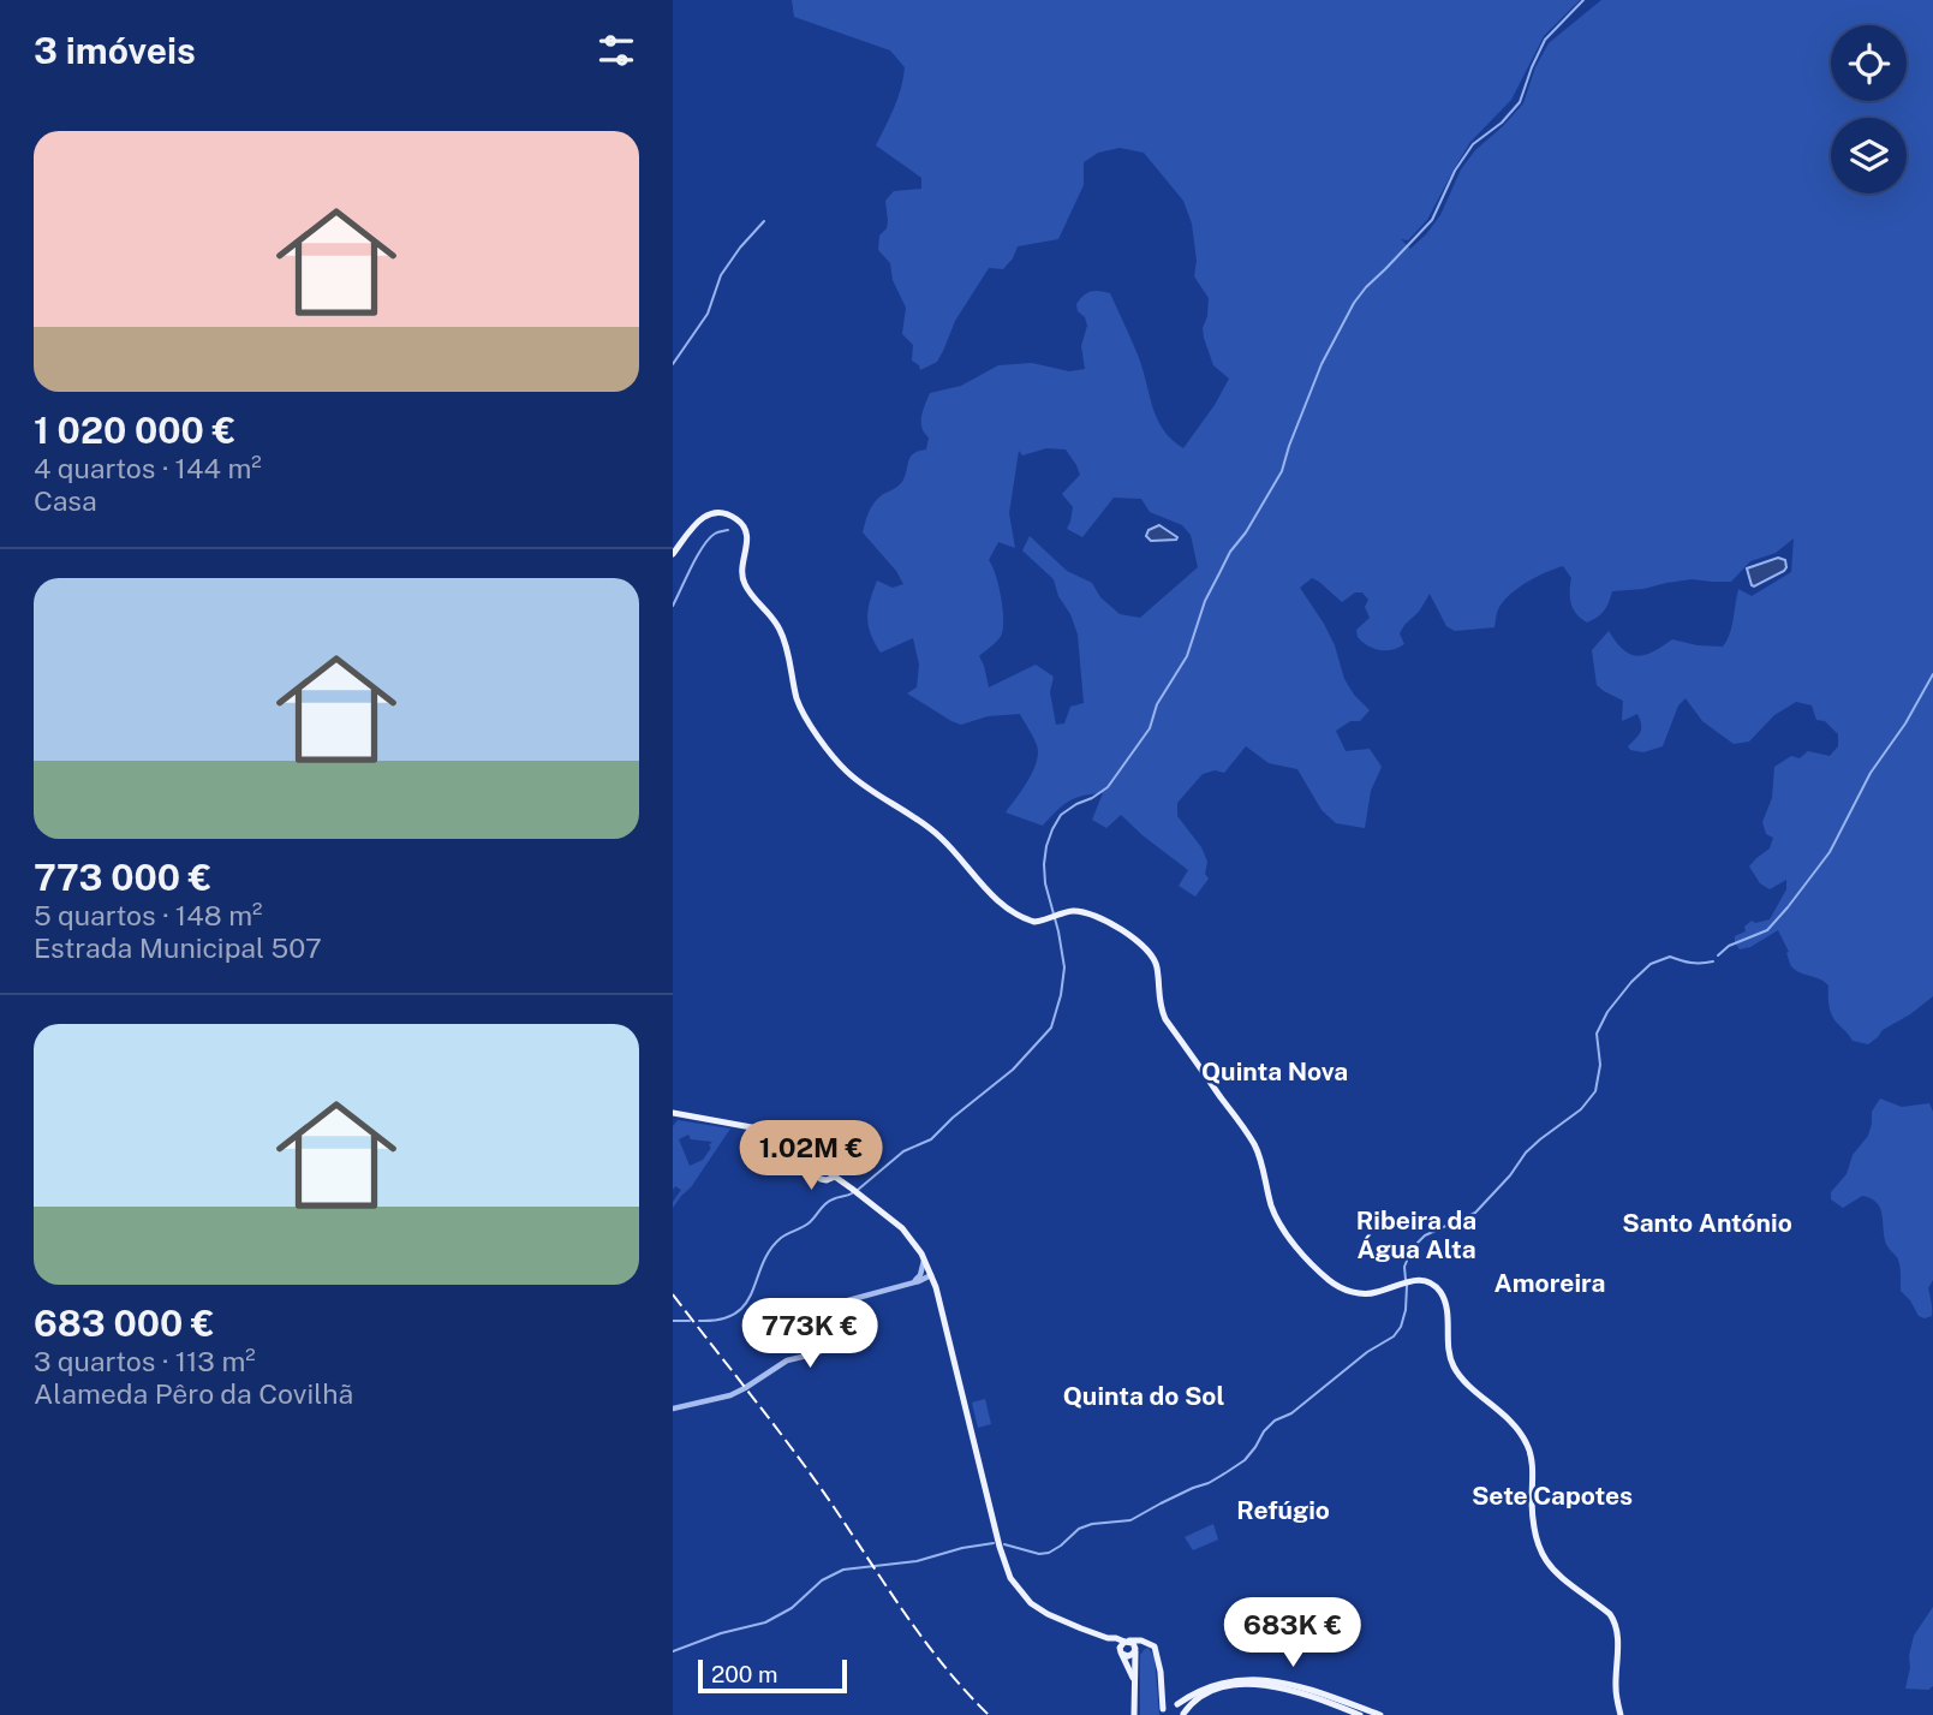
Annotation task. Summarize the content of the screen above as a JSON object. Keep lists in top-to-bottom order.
{
  "districts": [
    "Quinta Nova",
    "Ribeira da Água Alta",
    "Santo António",
    "Amoreira",
    "Quinta do Sol",
    "Sete Capotes",
    "Refúgio"
  ],
  "scale_bar": "200 m",
  "page": {
    "heading": "3 imóveis",
    "list": [
      {
        "name": "1 020 000 €",
        "note": "4 quartos · 144 m² · Casa"
      },
      {
        "name": "773 000 €",
        "note": "5 quartos · 148 m² · Estrada Municipal 507"
      },
      {
        "name": "683 000 €",
        "note": "3 quartos · 113 m² · Alameda Pêro da Covilhã"
      }
    ],
    "price": ["1.02M €", "773K €", "683K €"],
    "scale": "200 m"
  }
}
